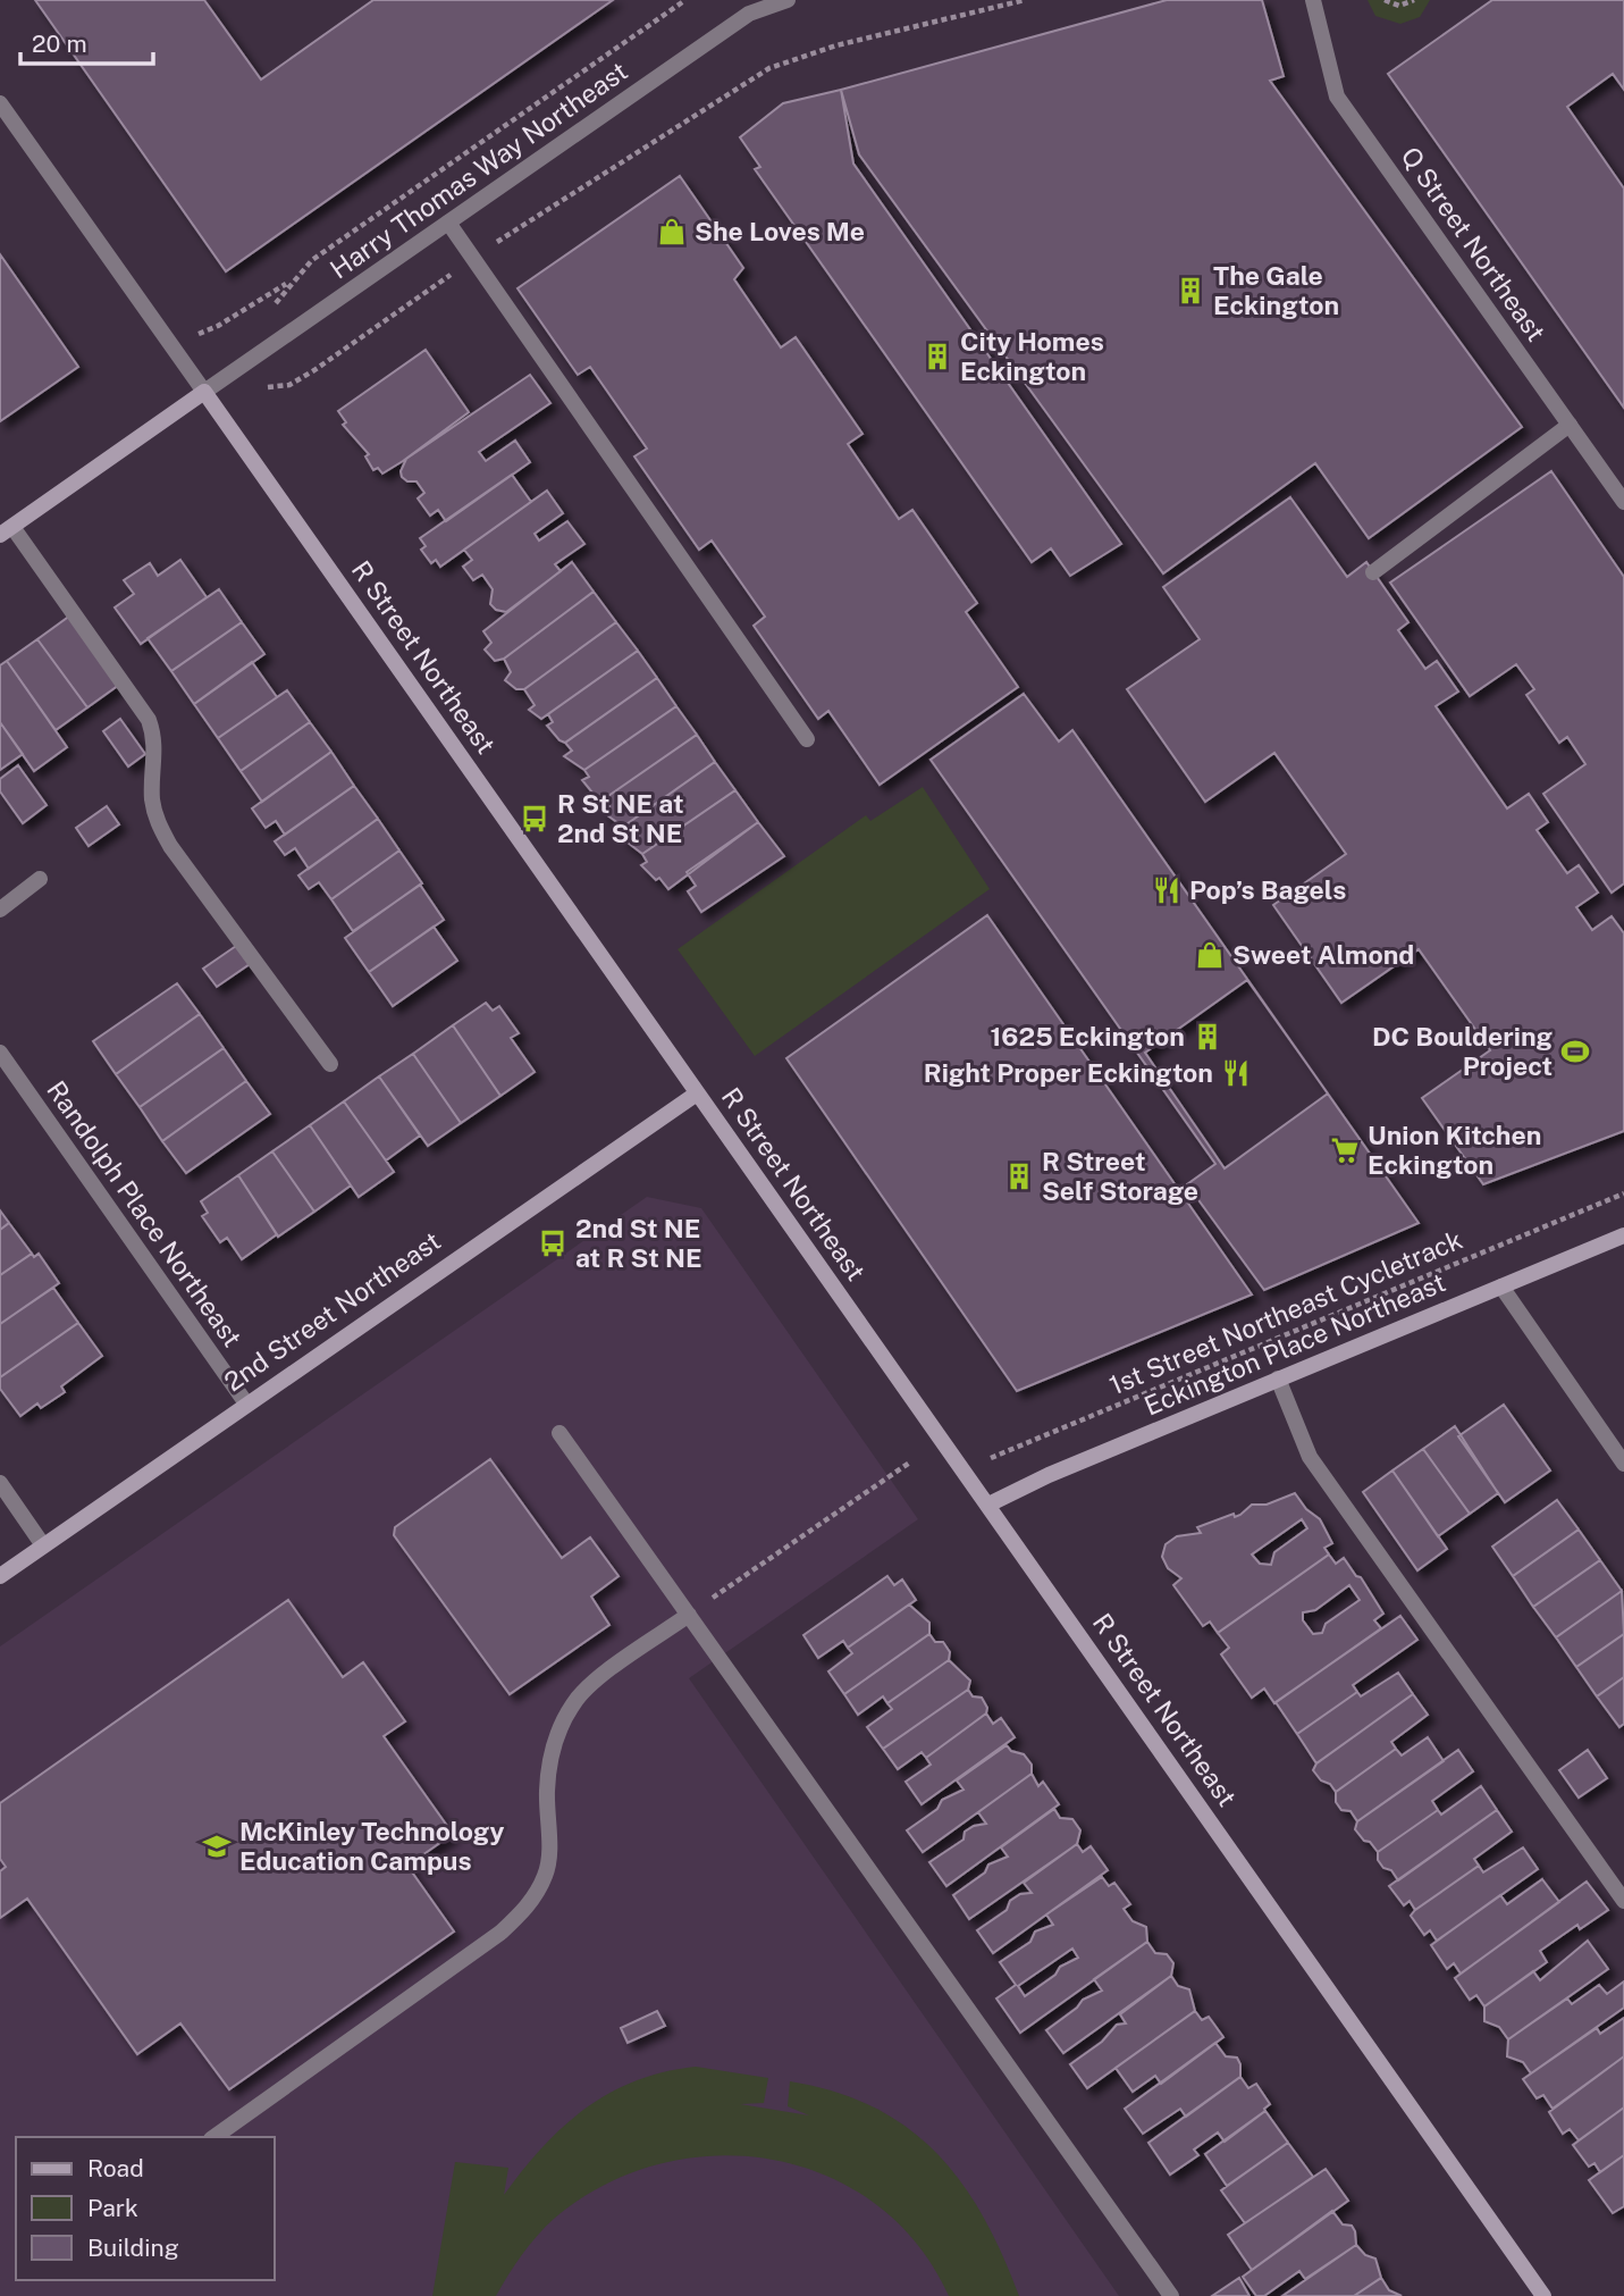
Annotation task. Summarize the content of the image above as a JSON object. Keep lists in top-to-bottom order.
{
  "streets": {
    "street": [
      "Harry Thomas Way Northeast",
      "Q Street Northeast",
      "R Street Northeast",
      "Randolph Place Northeast",
      "2nd Street Northeast",
      "Eckington Place Northeast"
    ],
    "path": ["1st Street Northeast Cycletrack"]
  },
  "crossings": [
    ["Harry Thomas Way Northeast", "R Street Northeast"],
    ["R Street Northeast", "2nd Street Northeast"],
    ["R Street Northeast", "1st Street Northeast Cycletrack"],
    ["R Street Northeast", "Eckington Place Northeast"],
    ["Randolph Place Northeast", "2nd Street Northeast"]
  ],
  "places": {
    "shop": ["She Loves Me", "Sweet Almond"],
    "building": [
      "The Gale Eckington",
      "City Homes Eckington",
      "1625 Eckington",
      "R Street Self Storage"
    ],
    "bus stop": ["R St NE at 2nd St NE", "2nd St NE at R St NE"],
    "restaurant": ["Pop’s Bagels", "Right Proper Eckington"],
    "sports": ["DC Bouldering Project"],
    "supermarket": ["Union Kitchen Eckington"],
    "school or university": ["McKinley Technology Education Campus"]
  },
  "legend": ["Road", "Park", "Building"],
  "scale_bar": "20 m"
}
